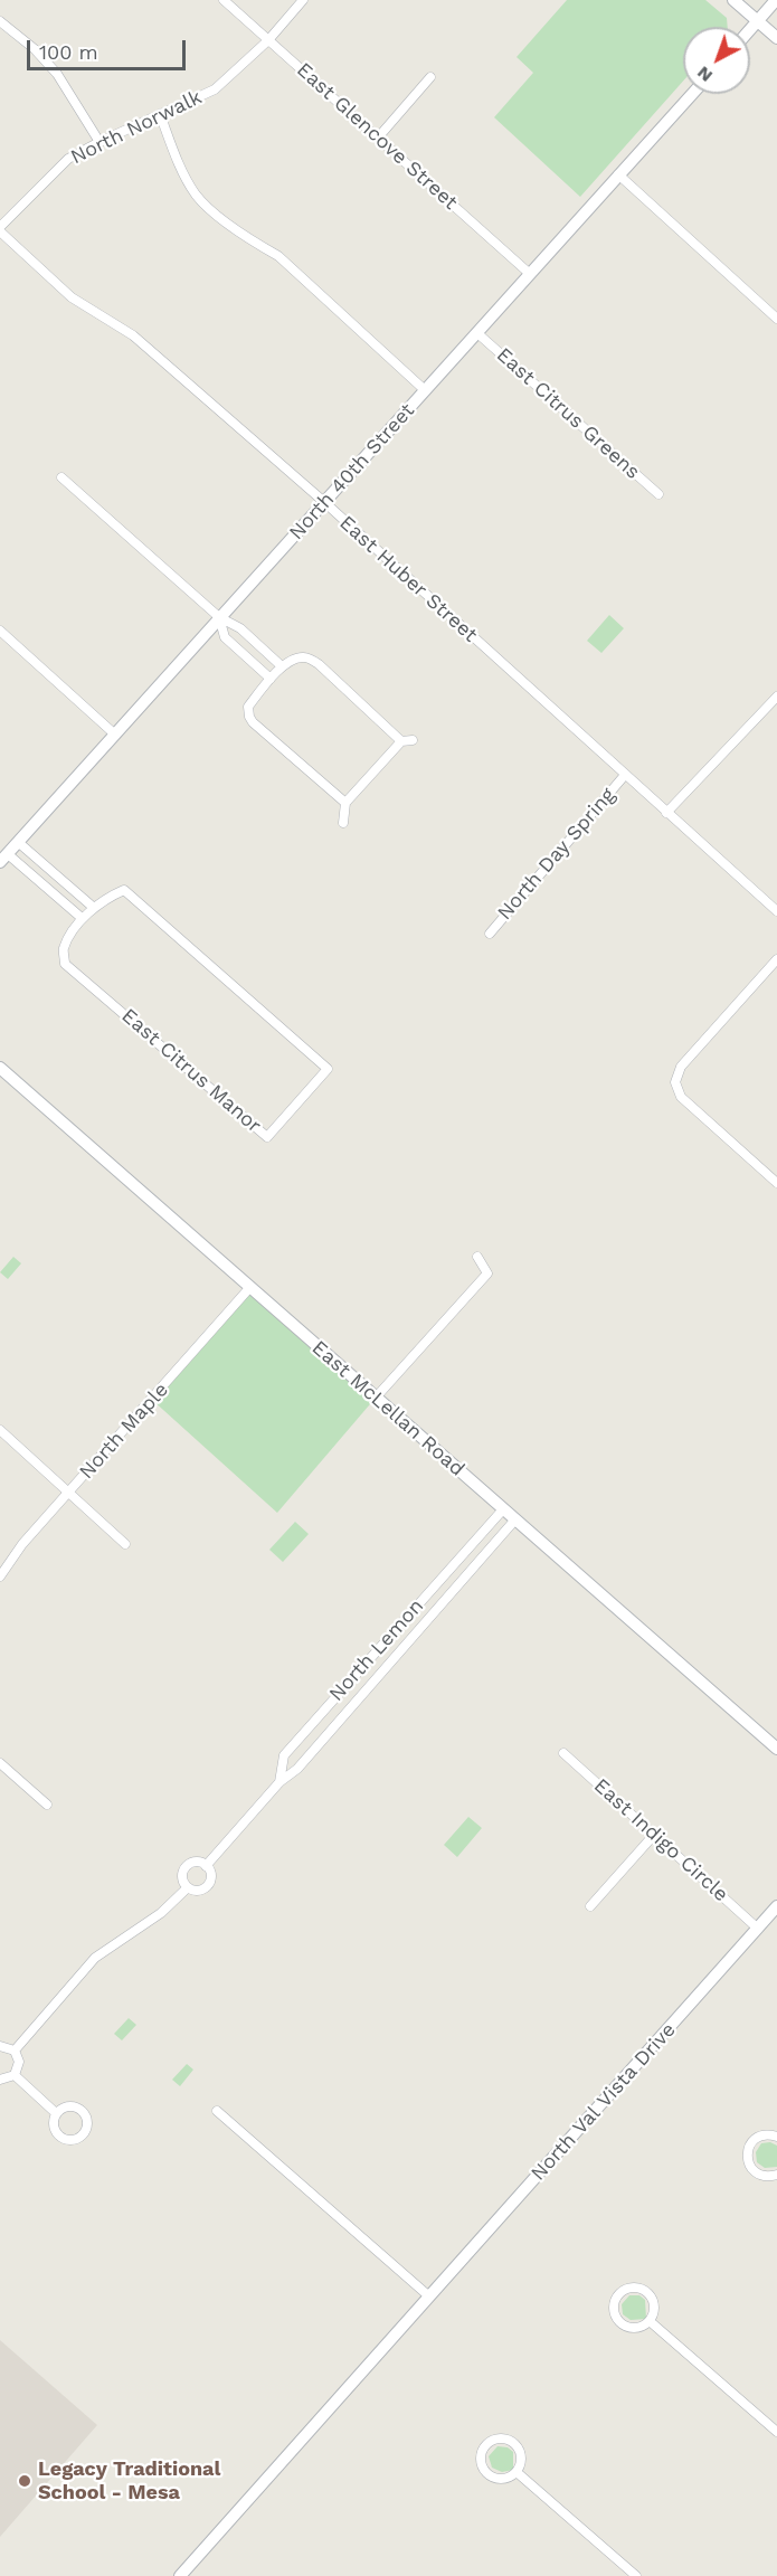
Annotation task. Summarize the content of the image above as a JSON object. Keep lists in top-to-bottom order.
{
  "streets": {
    "street": [
      "North Norwalk",
      "East Glencove Street",
      "East Citrus Greens",
      "North 40th Street",
      "East Huber Street",
      "North Day Spring",
      "East Citrus Manor",
      "East McLellan Road",
      "North Maple",
      "North Lemon",
      "East Indigo Circle",
      "North Val Vista Drive"
    ]
  },
  "crossings": [
    ["North Norwalk", "East Glencove Street"],
    ["North Norwalk", "East Huber Street"],
    ["East Glencove Street", "North 40th Street"],
    ["East Citrus Greens", "North 40th Street"],
    ["North 40th Street", "East Huber Street"],
    ["East Huber Street", "North Day Spring"],
    ["East McLellan Road", "North Maple"],
    ["East McLellan Road", "North Lemon"],
    ["East Indigo Circle", "North Val Vista Drive"]
  ],
  "places": ["Legacy Traditional School - Mesa"],
  "scale_bar": "100 m",
  "north": "bottom left"
}
